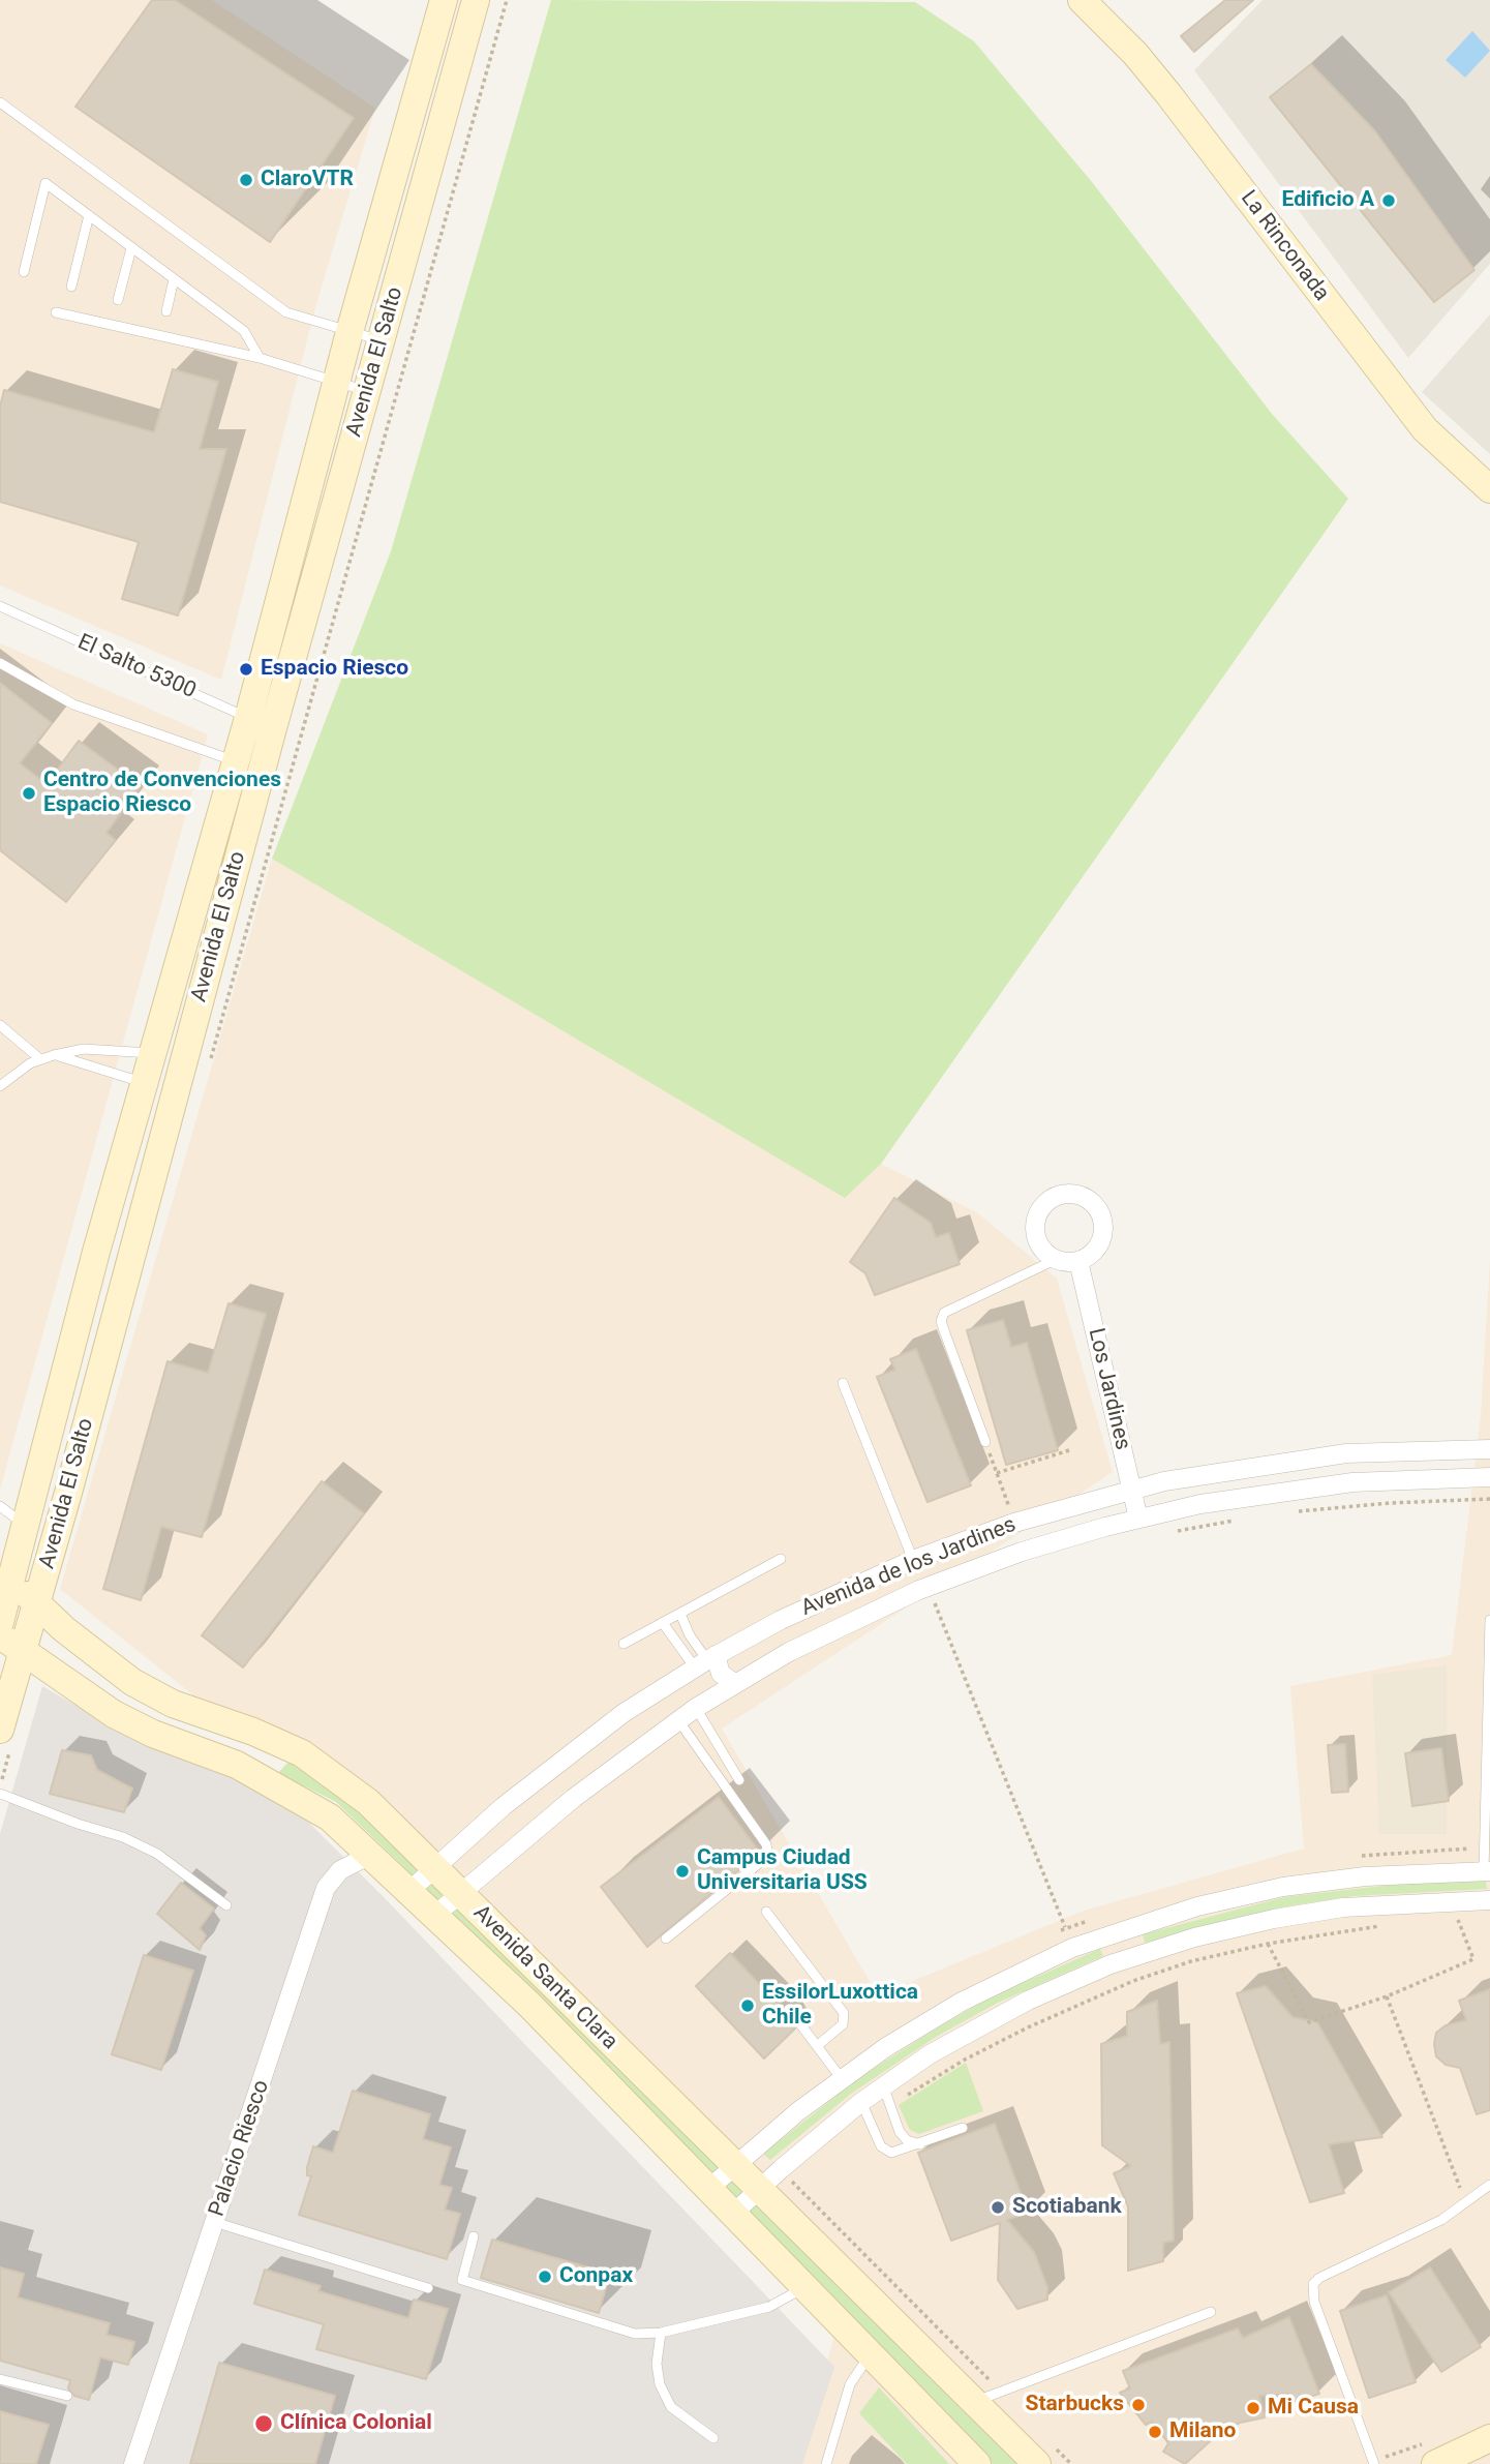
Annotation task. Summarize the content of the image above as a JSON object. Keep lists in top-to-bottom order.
{
  "streets": {
    "main road": ["La Rinconada", "Avenida El Salto", "Avenida Santa Clara"],
    "street": ["Los Jardines", "Avenida de los Jardines", "Palacio Riesco"],
    "lane": ["El Salto 5300"]
  },
  "crossings": [
    ["Avenida El Salto", "El Salto 5300"],
    ["Avenida El Salto", "Avenida Santa Clara"],
    ["Los Jardines", "Avenida de los Jardines"],
    ["Avenida de los Jardines", "Avenida Santa Clara"],
    ["Avenida Santa Clara", "Palacio Riesco"]
  ],
  "places": [
    "ClaroVTR",
    "Edificio A",
    "Espacio Riesco",
    "Centro de Convenciones Espacio Riesco",
    "Campus Ciudad Universitaria USS",
    "EssilorLuxottica Chile",
    "Scotiabank",
    "Conpax",
    "Starbucks",
    "Mi Causa",
    "Clínica Colonial",
    "Milano"
  ]
}
